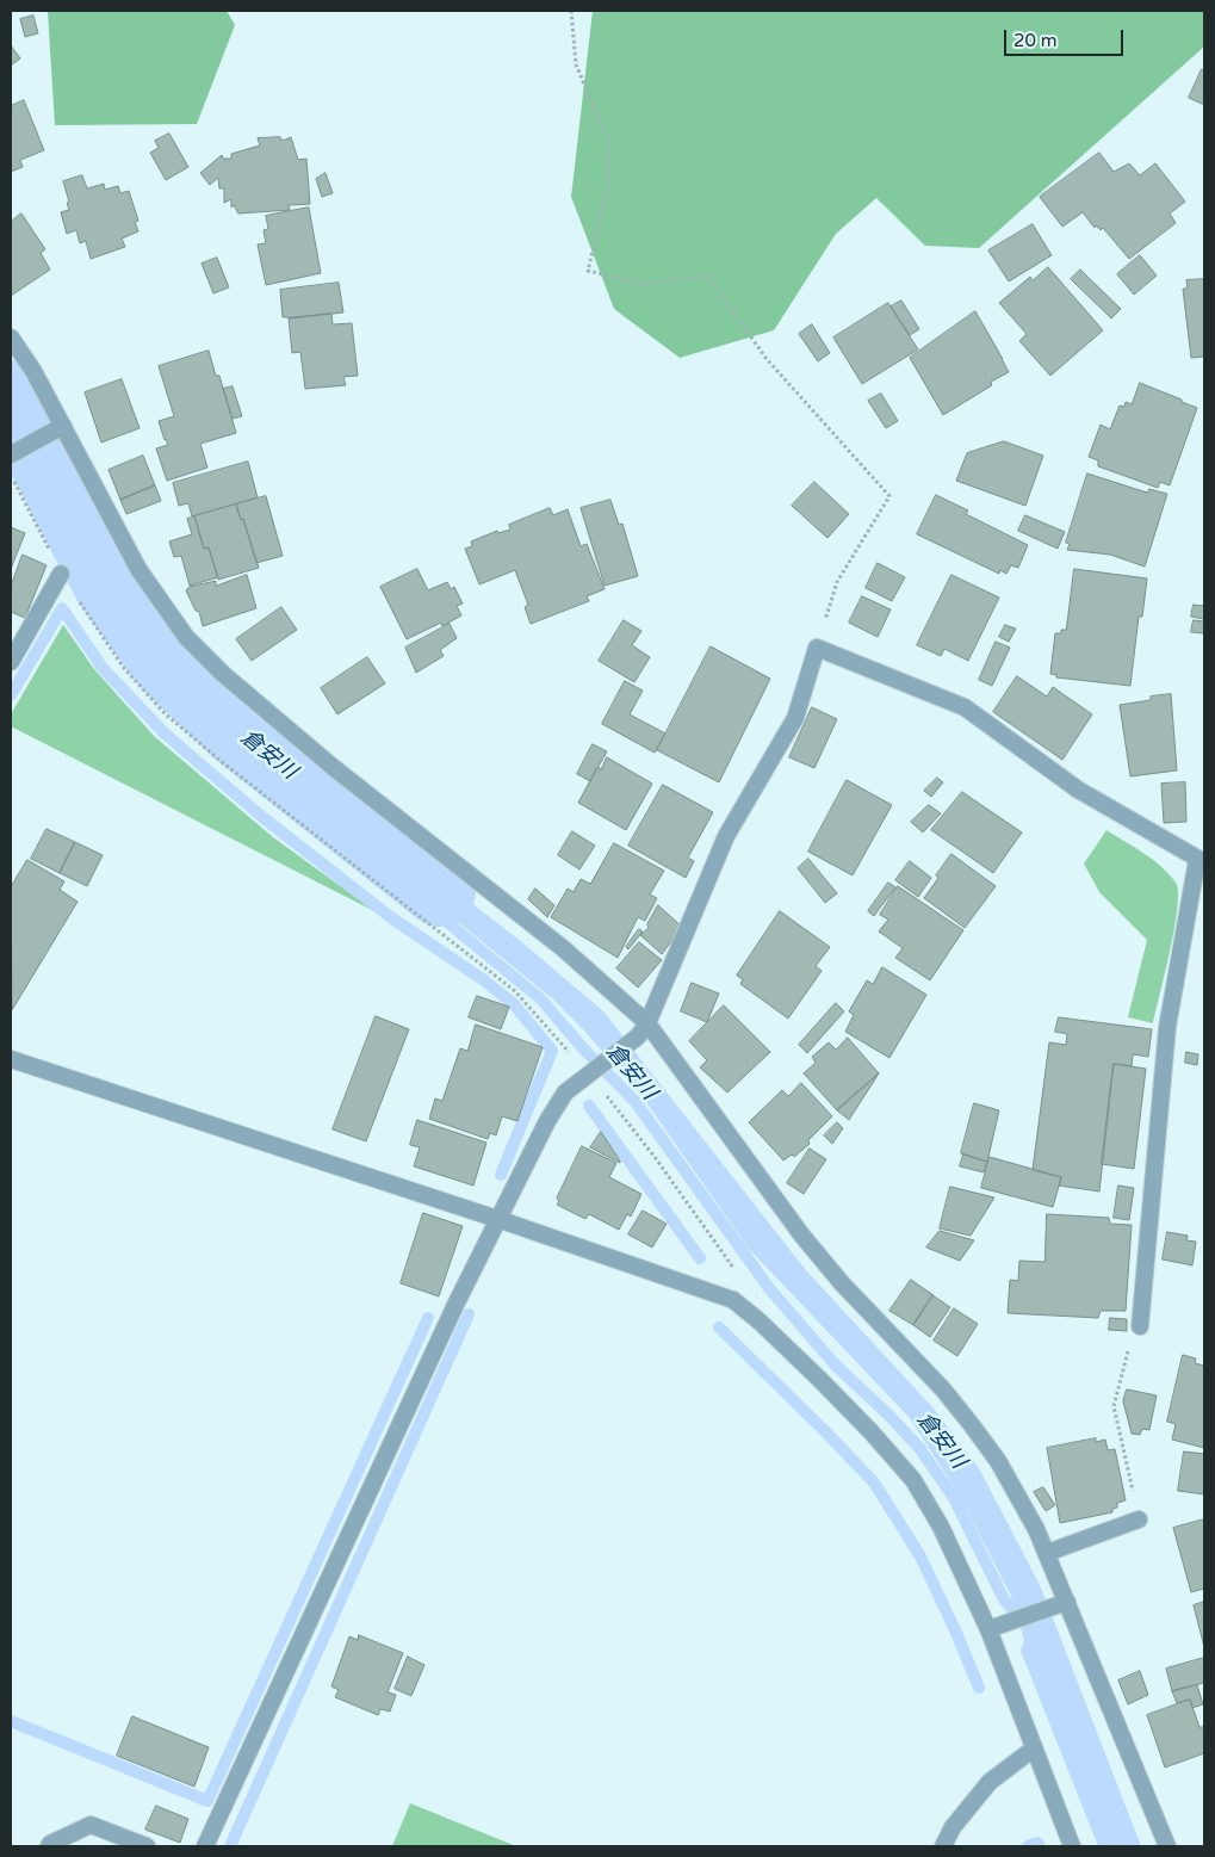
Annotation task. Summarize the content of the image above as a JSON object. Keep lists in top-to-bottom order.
{
  "water": ["倉安川"],
  "scale_bar": "20 m"
}
